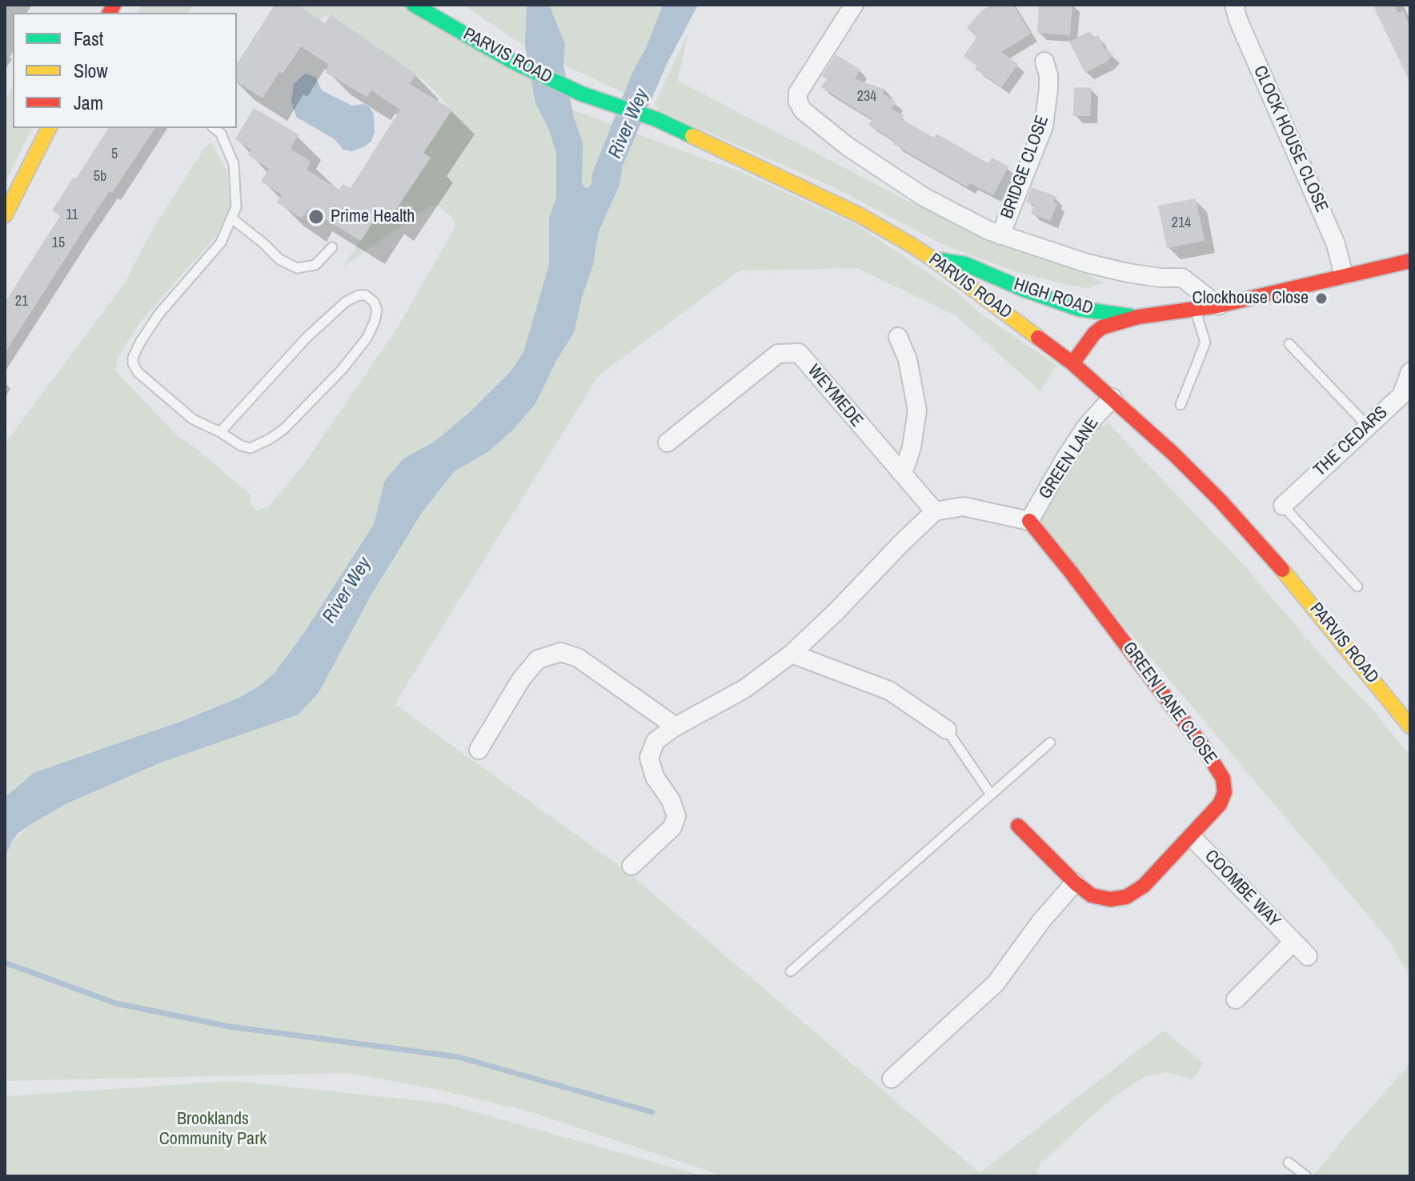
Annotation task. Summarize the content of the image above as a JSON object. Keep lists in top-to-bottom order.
{
  "streets": {
    "main road": ["PARVIS ROAD", "HIGH ROAD", "GREEN LANE CLOSE"],
    "street": [
      "CLOCK HOUSE CLOSE",
      "BRIDGE CLOSE",
      "WEYMEDE",
      "THE CEDARS",
      "GREEN LANE",
      "COOMBE WAY"
    ]
  },
  "crossings": [
    ["PARVIS ROAD", "HIGH ROAD"],
    ["PARVIS ROAD", "GREEN LANE"],
    ["CLOCK HOUSE CLOSE", "HIGH ROAD"],
    ["GREEN LANE", "GREEN LANE CLOSE"],
    ["GREEN LANE CLOSE", "COOMBE WAY"]
  ],
  "water": ["River Wey"],
  "parks": ["Brooklands Community Park"],
  "places": ["Prime Health", "Clockhouse Close"],
  "house_numbers": [
    "234",
    "5",
    "5b",
    "11",
    "214",
    "15",
    "21"
  ],
  "legend": ["Fast", "Slow", "Jam"]
}
